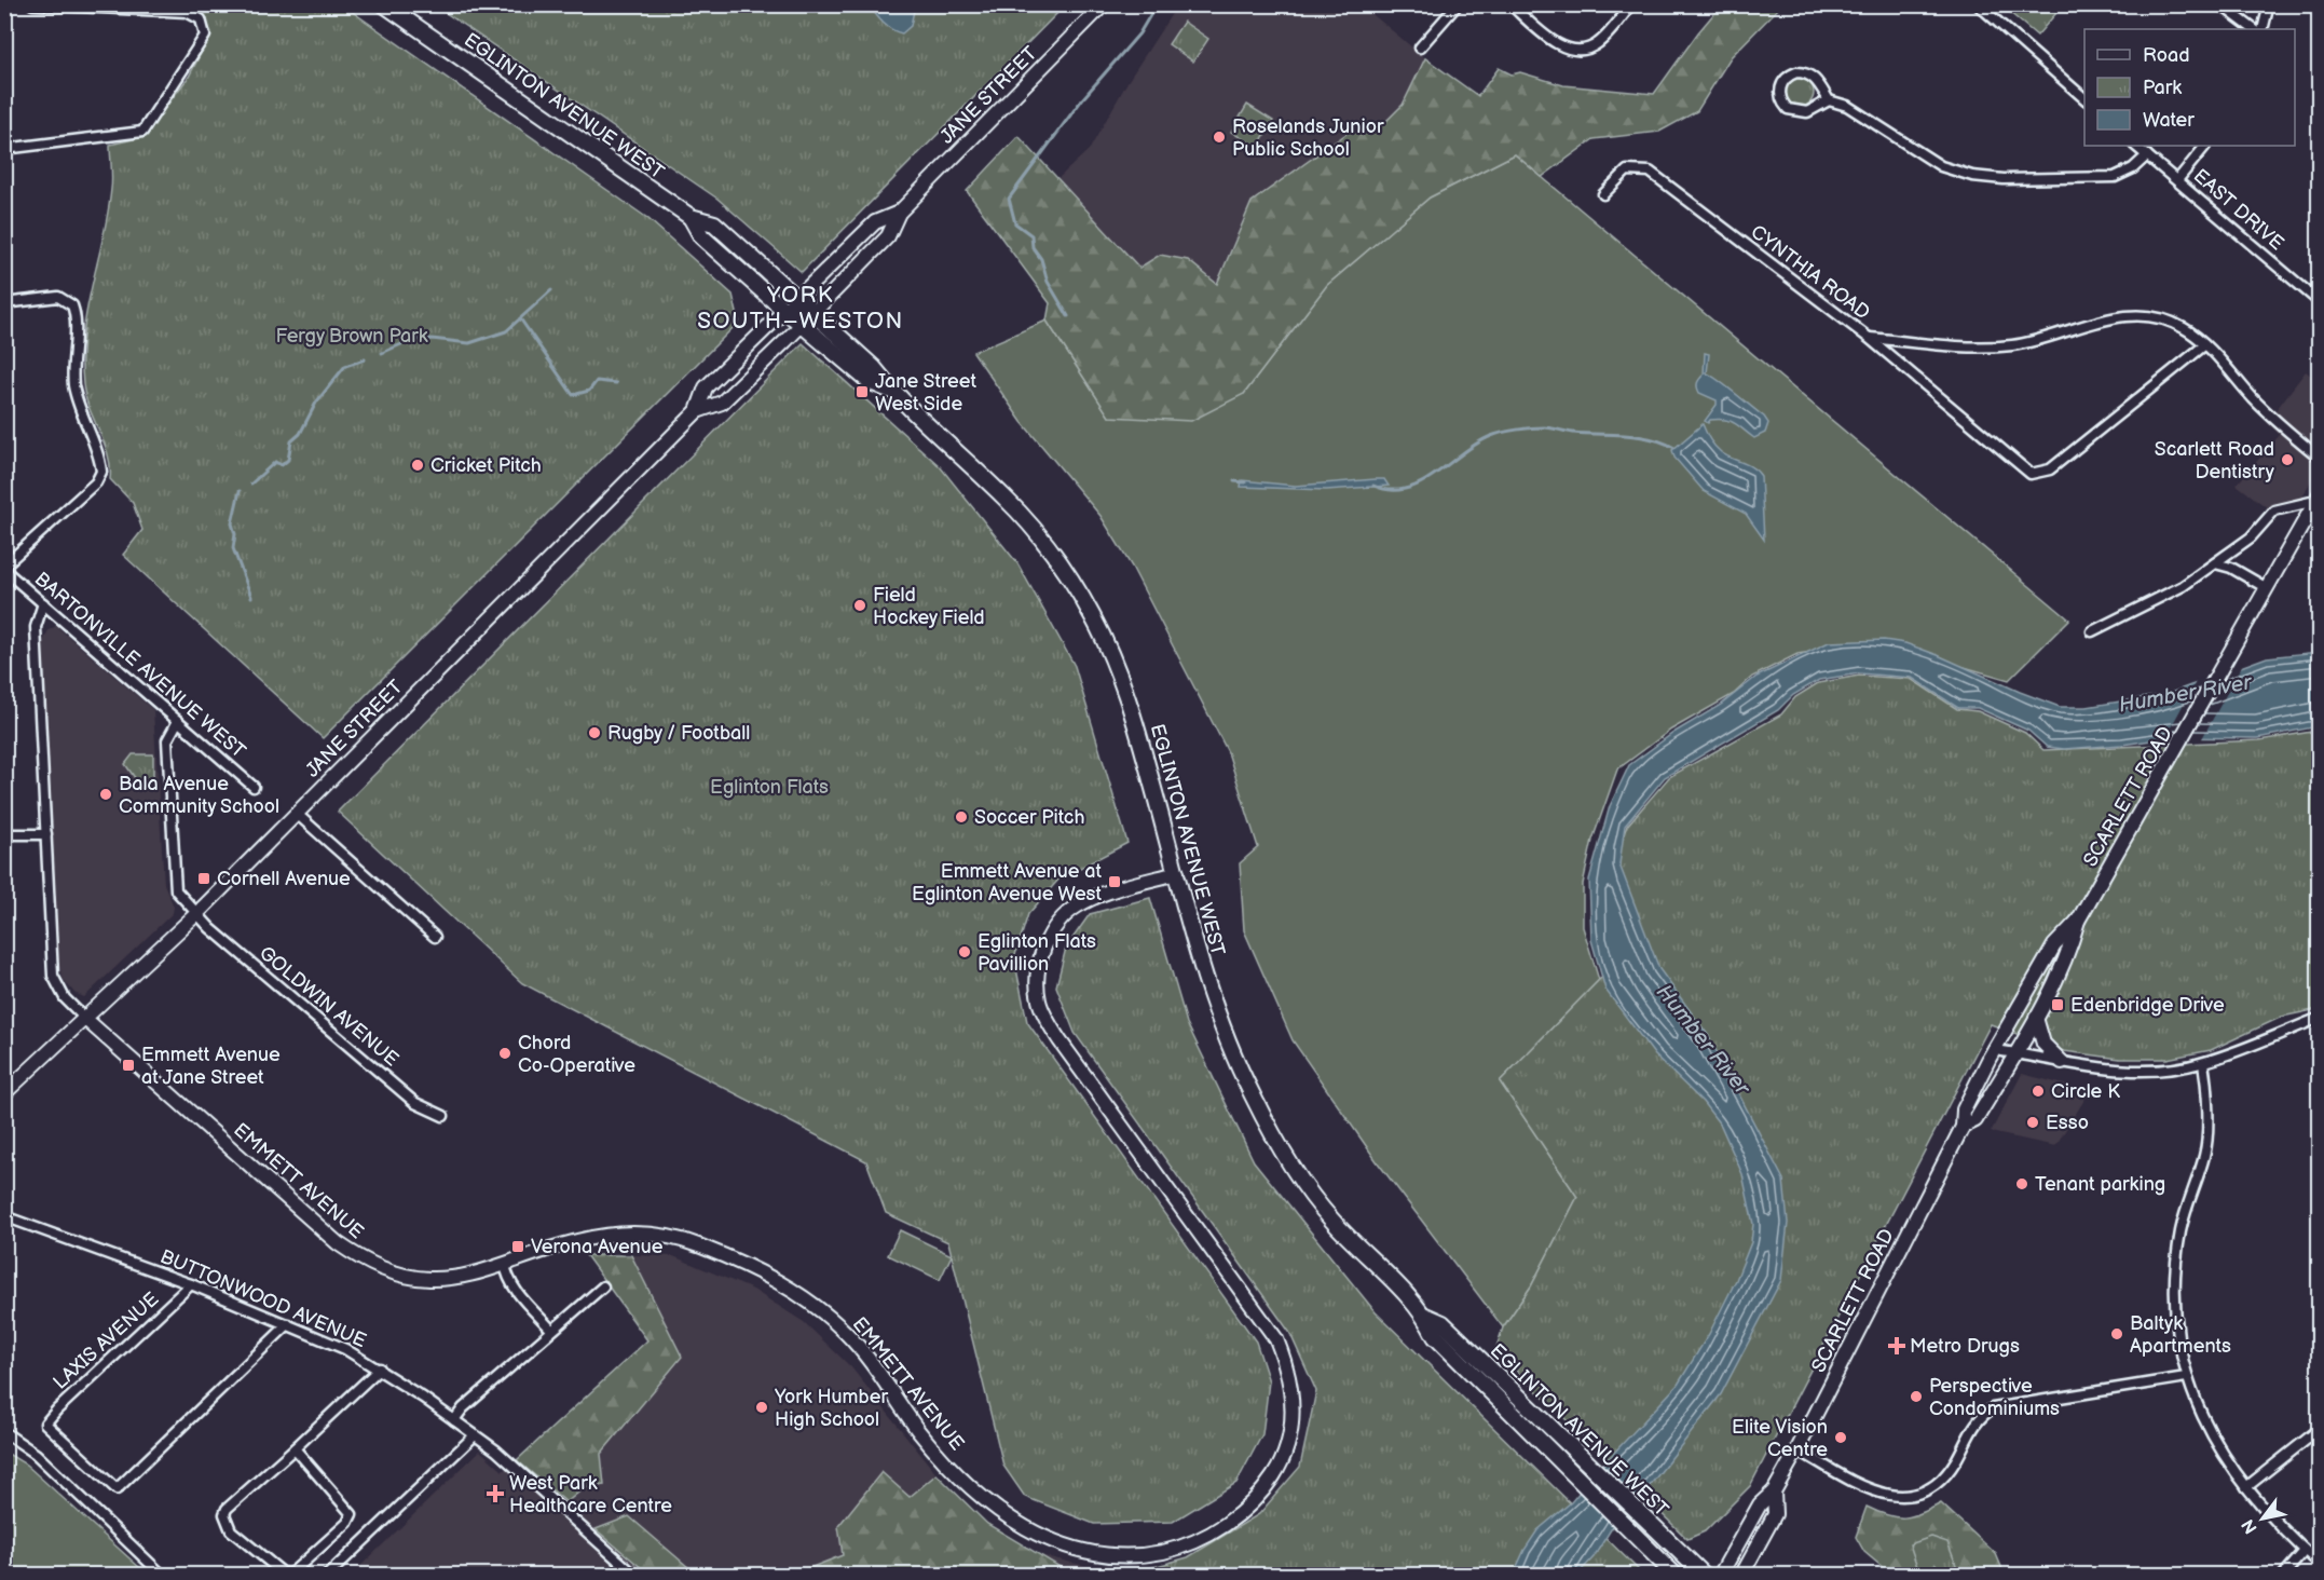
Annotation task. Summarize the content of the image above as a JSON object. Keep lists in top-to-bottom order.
{
  "streets": {
    "main road": [
      "JANE STREET",
      "EGLINTON AVENUE WEST",
      "SCARLETT ROAD",
      "EMMETT AVENUE"
    ],
    "street": [
      "EAST DRIVE",
      "CYNTHIA ROAD",
      "BARTONVILLE AVENUE WEST",
      "GOLDWIN AVENUE",
      "BUTTONWOOD AVENUE",
      "LAXIS AVENUE"
    ]
  },
  "crossings": [
    ["JANE STREET", "EGLINTON AVENUE WEST"],
    ["JANE STREET", "GOLDWIN AVENUE"],
    ["JANE STREET", "EMMETT AVENUE"],
    ["EGLINTON AVENUE WEST", "EMMETT AVENUE"],
    ["BUTTONWOOD AVENUE", "LAXIS AVENUE"]
  ],
  "districts": ["YORK SOUTH–WESTON"],
  "water": ["Humber River"],
  "parks": ["Fergy Brown Park", "Eglinton Flats"],
  "places": {
    "other": [
      "Roselands Junior Public School",
      "Scarlett Road Dentistry",
      "Cricket Pitch",
      "Field Hockey Field",
      "Rugby / Football",
      "Bala Avenue Community School",
      "Soccer Pitch",
      "Eglinton Flats Pavillion",
      "Chord Co-Operative",
      "Circle K",
      "Esso",
      "Tenant parking",
      "Baltyk Apartments",
      "Perspective Condominiums",
      "York Humber High School",
      "Elite Vision Centre"
    ],
    "transit": [
      "Jane Street West Side",
      "Cornell Avenue",
      "Emmett Avenue at Eglinton Avenue West",
      "Edenbridge Drive",
      "Emmett Avenue at Jane Street",
      "Verona Avenue"
    ],
    "health": ["Metro Drugs", "West Park Healthcare Centre"]
  },
  "legend": ["Road", "Park", "Water"],
  "north": "bottom left"
}
